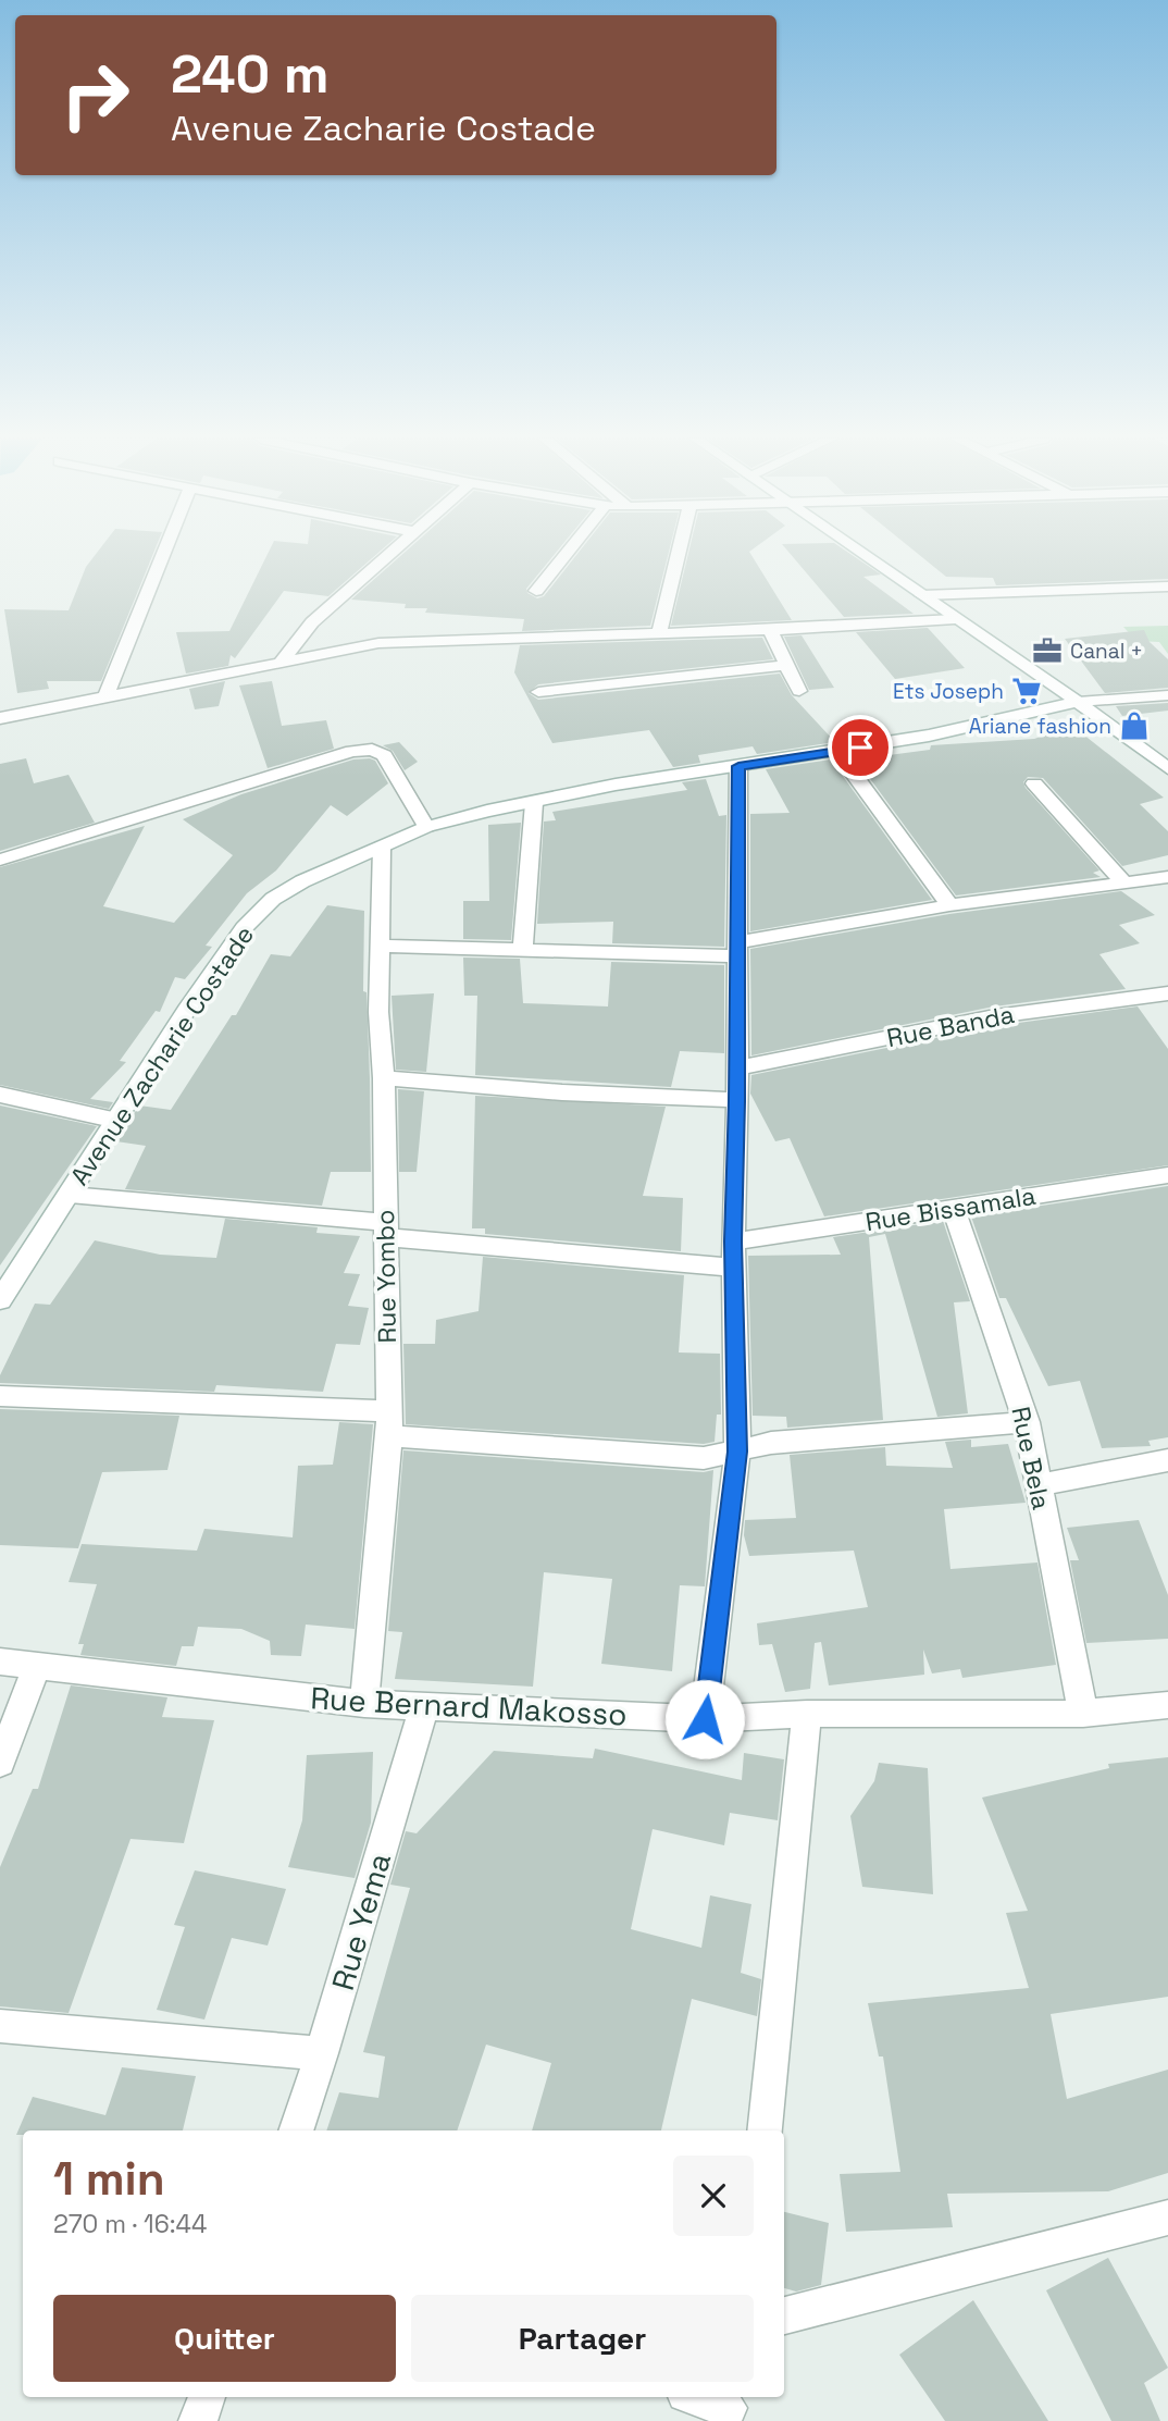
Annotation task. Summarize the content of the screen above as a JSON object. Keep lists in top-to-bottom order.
{
  "streets": {
    "street": [
      "Rue Banda",
      "Avenue Zacharie Costade",
      "Rue Bissamala",
      "Rue Yombo",
      "Rue Bela",
      "Rue Bernard Makosso",
      "Rue Yema"
    ]
  },
  "crossings": [
    ["Avenue Zacharie Costade", "Rue Yombo"],
    ["Rue Bissamala", "Rue Bela"],
    ["Rue Yombo", "Rue Bernard Makosso"],
    ["Rue Bela", "Rue Bernard Makosso"],
    ["Rue Bernard Makosso", "Rue Yema"]
  ],
  "places": {
    "office": ["Canal +"],
    "supermarket": ["Ets Joseph"],
    "shop": ["Ariane fashion"]
  },
  "page": {
    "turn": ["240 m", "Avenue Zacharie Costade"],
    "heading": ["1 min", "270 m · 16:44"],
    "buttons": ["Quitter", "Partager"]
  }
}
